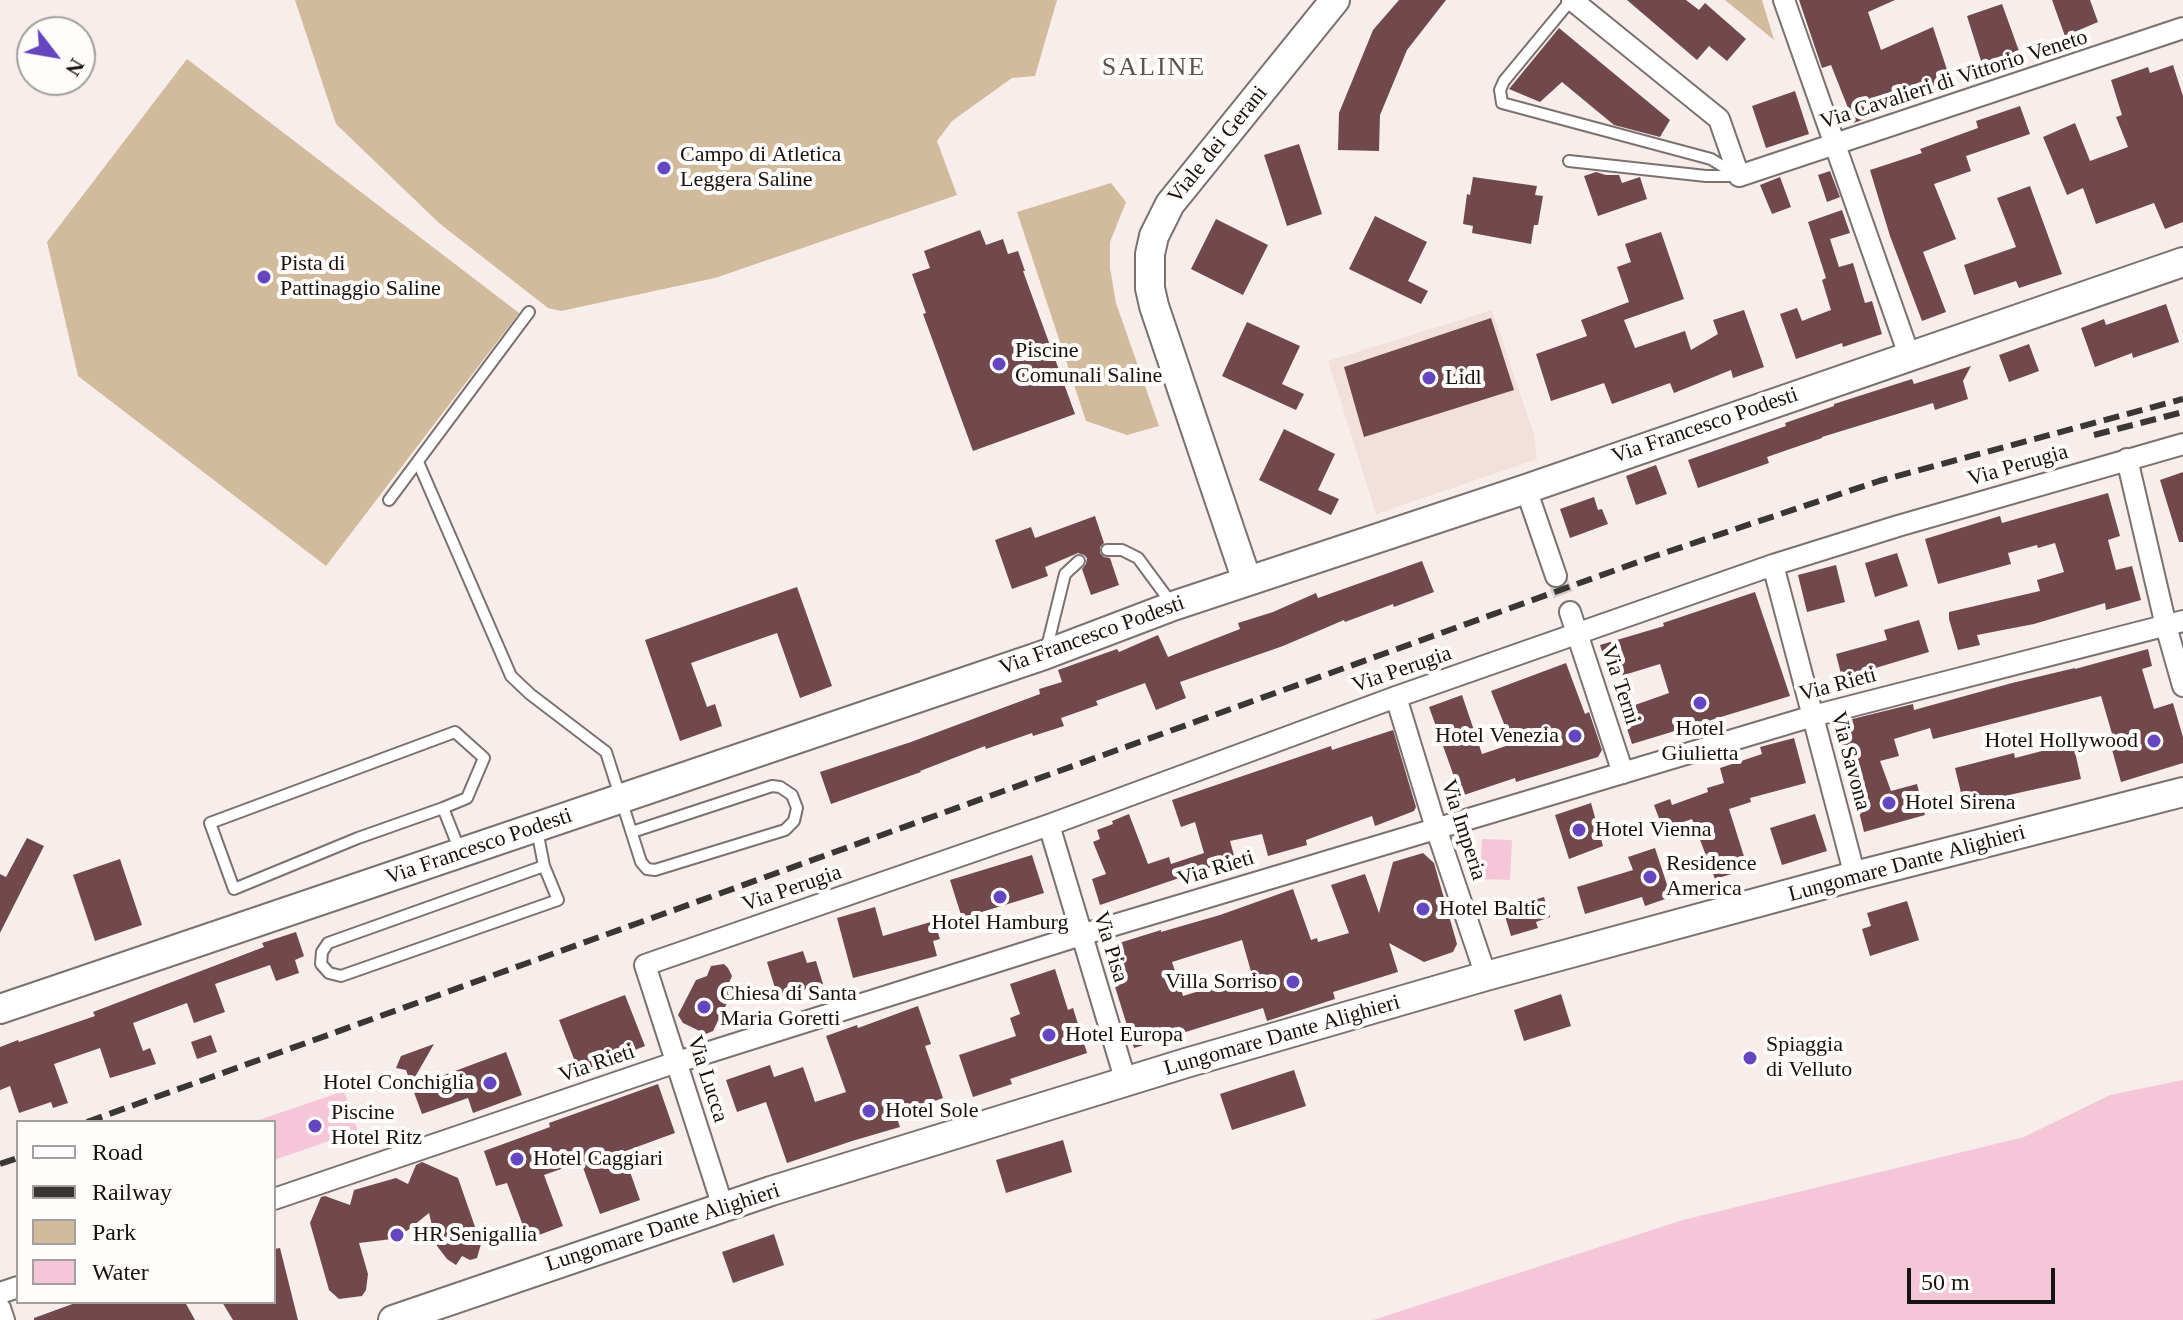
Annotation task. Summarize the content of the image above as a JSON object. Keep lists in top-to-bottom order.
{
  "streets": {
    "street": [
      "Via Cavalieri di Vittorio Veneto",
      "Viale dei Gerani",
      "Via Francesco Podesti",
      "Via Perugia",
      "Via Terni",
      "Via Rieti",
      "Via Savona",
      "Via Imperia",
      "Lungomare Dante Alighieri",
      "Via Pisa",
      "Via Lucca"
    ]
  },
  "crossings": [
    ["Viale dei Gerani", "Via Francesco Podesti"],
    ["Via Perugia", "Via Terni"],
    ["Via Perugia", "Via Savona"],
    ["Via Perugia", "Via Imperia"],
    ["Via Perugia", "Via Pisa"],
    ["Via Perugia", "Via Lucca"],
    ["Via Terni", "Via Rieti"],
    ["Via Rieti", "Via Savona"],
    ["Via Rieti", "Via Imperia"],
    ["Via Rieti", "Via Pisa"],
    ["Via Rieti", "Via Lucca"],
    ["Via Savona", "Lungomare Dante Alighieri"],
    ["Via Imperia", "Lungomare Dante Alighieri"],
    ["Lungomare Dante Alighieri", "Via Pisa"],
    ["Lungomare Dante Alighieri", "Via Lucca"]
  ],
  "districts": ["SALINE"],
  "places": [
    "Campo di Atletica Leggera Saline",
    "Pista di Pattinaggio Saline",
    "Piscine Comunali Saline",
    "Lidl",
    "Hotel Giulietta",
    "Hotel Venezia",
    "Hotel Hollywood",
    "Hotel Sirena",
    "Hotel Vienna",
    "Residence America",
    "Hotel Hamburg",
    "Hotel Baltic",
    "Villa Sorriso",
    "Chiesa di Santa Maria Goretti",
    "Hotel Europa",
    "Spiaggia di Velluto",
    "Hotel Conchiglia",
    "Hotel Sole",
    "Piscine Hotel Ritz",
    "Hotel Caggiari",
    "HR Senigallia"
  ],
  "legend": [
    "Road",
    "Railway",
    "Park",
    "Water"
  ],
  "scale_bar": "50 m",
  "north": "bottom right"
}
